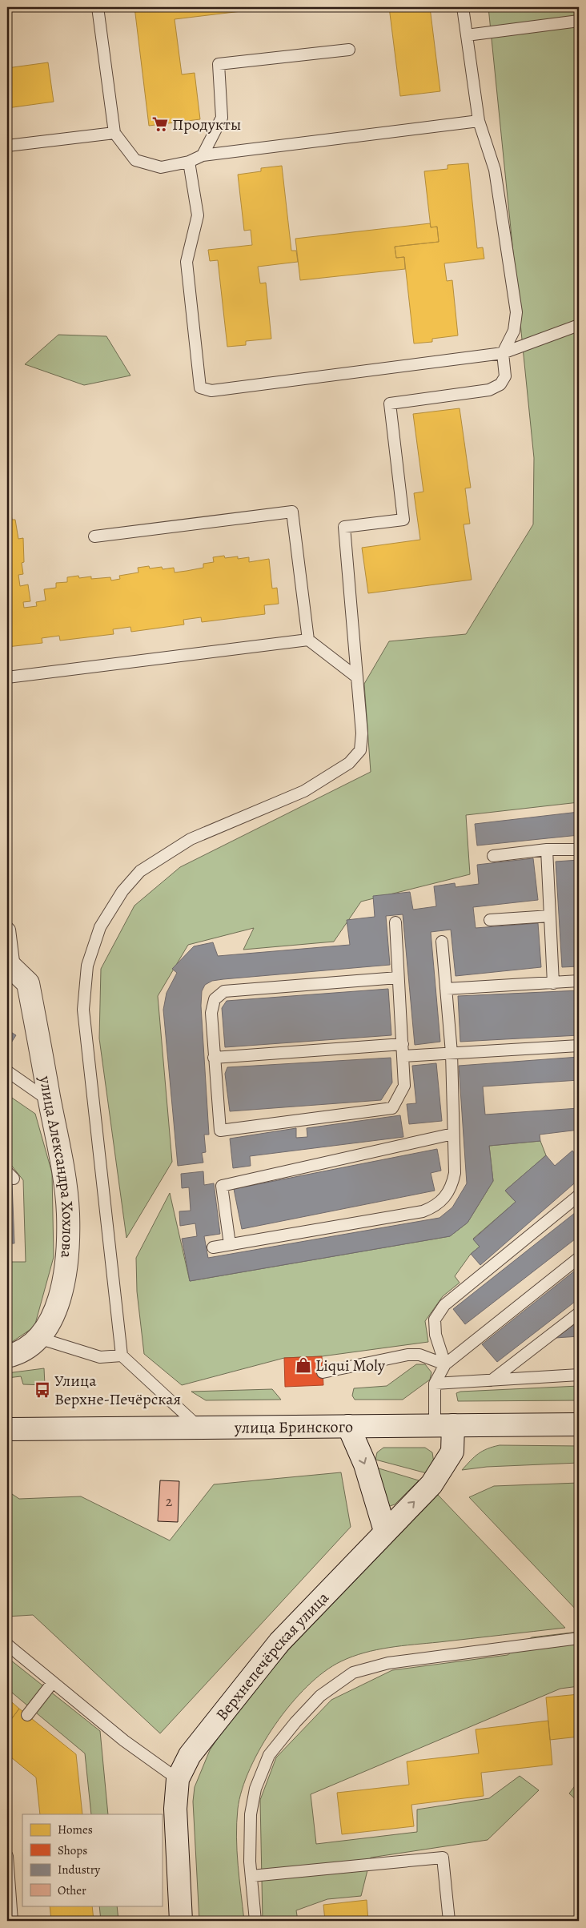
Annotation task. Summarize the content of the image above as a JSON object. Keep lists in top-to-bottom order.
{
  "streets": {
    "street": ["улица Александра Хохлова", "улица Бринского", "Верхнепечёрская улица"]
  },
  "crossings": [
    ["улица Бринского", "Верхнепечёрская улица"]
  ],
  "places": {
    "supermarket": ["Продукты"],
    "shop": ["Liqui Moly"],
    "bus stop": ["Улица Верхне-Печёрская"]
  },
  "house_numbers": ["2"],
  "legend": [
    "Homes",
    "Shops",
    "Industry",
    "Other"
  ]
}
